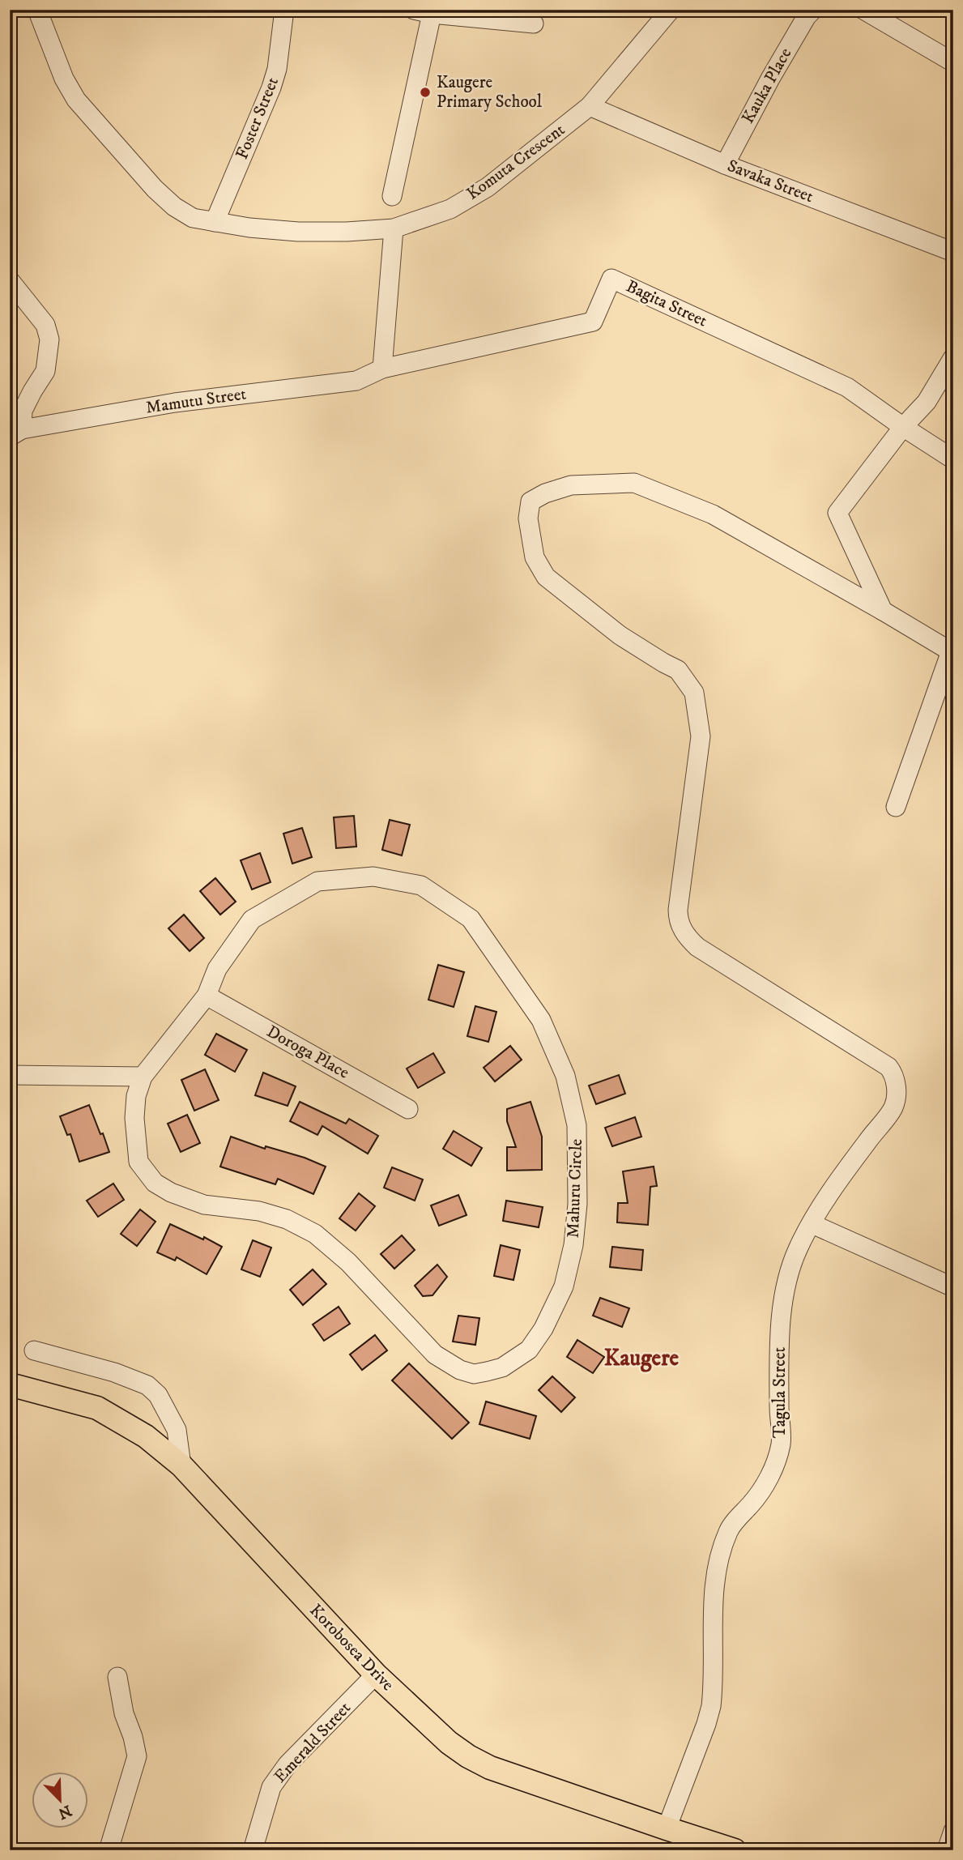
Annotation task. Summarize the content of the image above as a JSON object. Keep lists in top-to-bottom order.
{
  "streets": {
    "main road": ["Korobosea Drive"],
    "street": [
      "Kauka Place",
      "Foster Street",
      "Komuta Crescent",
      "Savaka Street",
      "Bagita Street",
      "Mamutu Street",
      "Doroga Place",
      "Mahuru Circle",
      "Tagula Street",
      "Emerald Street"
    ]
  },
  "crossings": [
    ["Kauka Place", "Savaka Street"],
    ["Foster Street", "Komuta Crescent"],
    ["Komuta Crescent", "Savaka Street"],
    ["Bagita Street", "Mamutu Street"],
    ["Doroga Place", "Mahuru Circle"],
    ["Tagula Street", "Korobosea Drive"],
    ["Korobosea Drive", "Emerald Street"]
  ],
  "districts": ["Kaugere"],
  "places": ["Kaugere Primary School"],
  "north": "bottom right"
}
